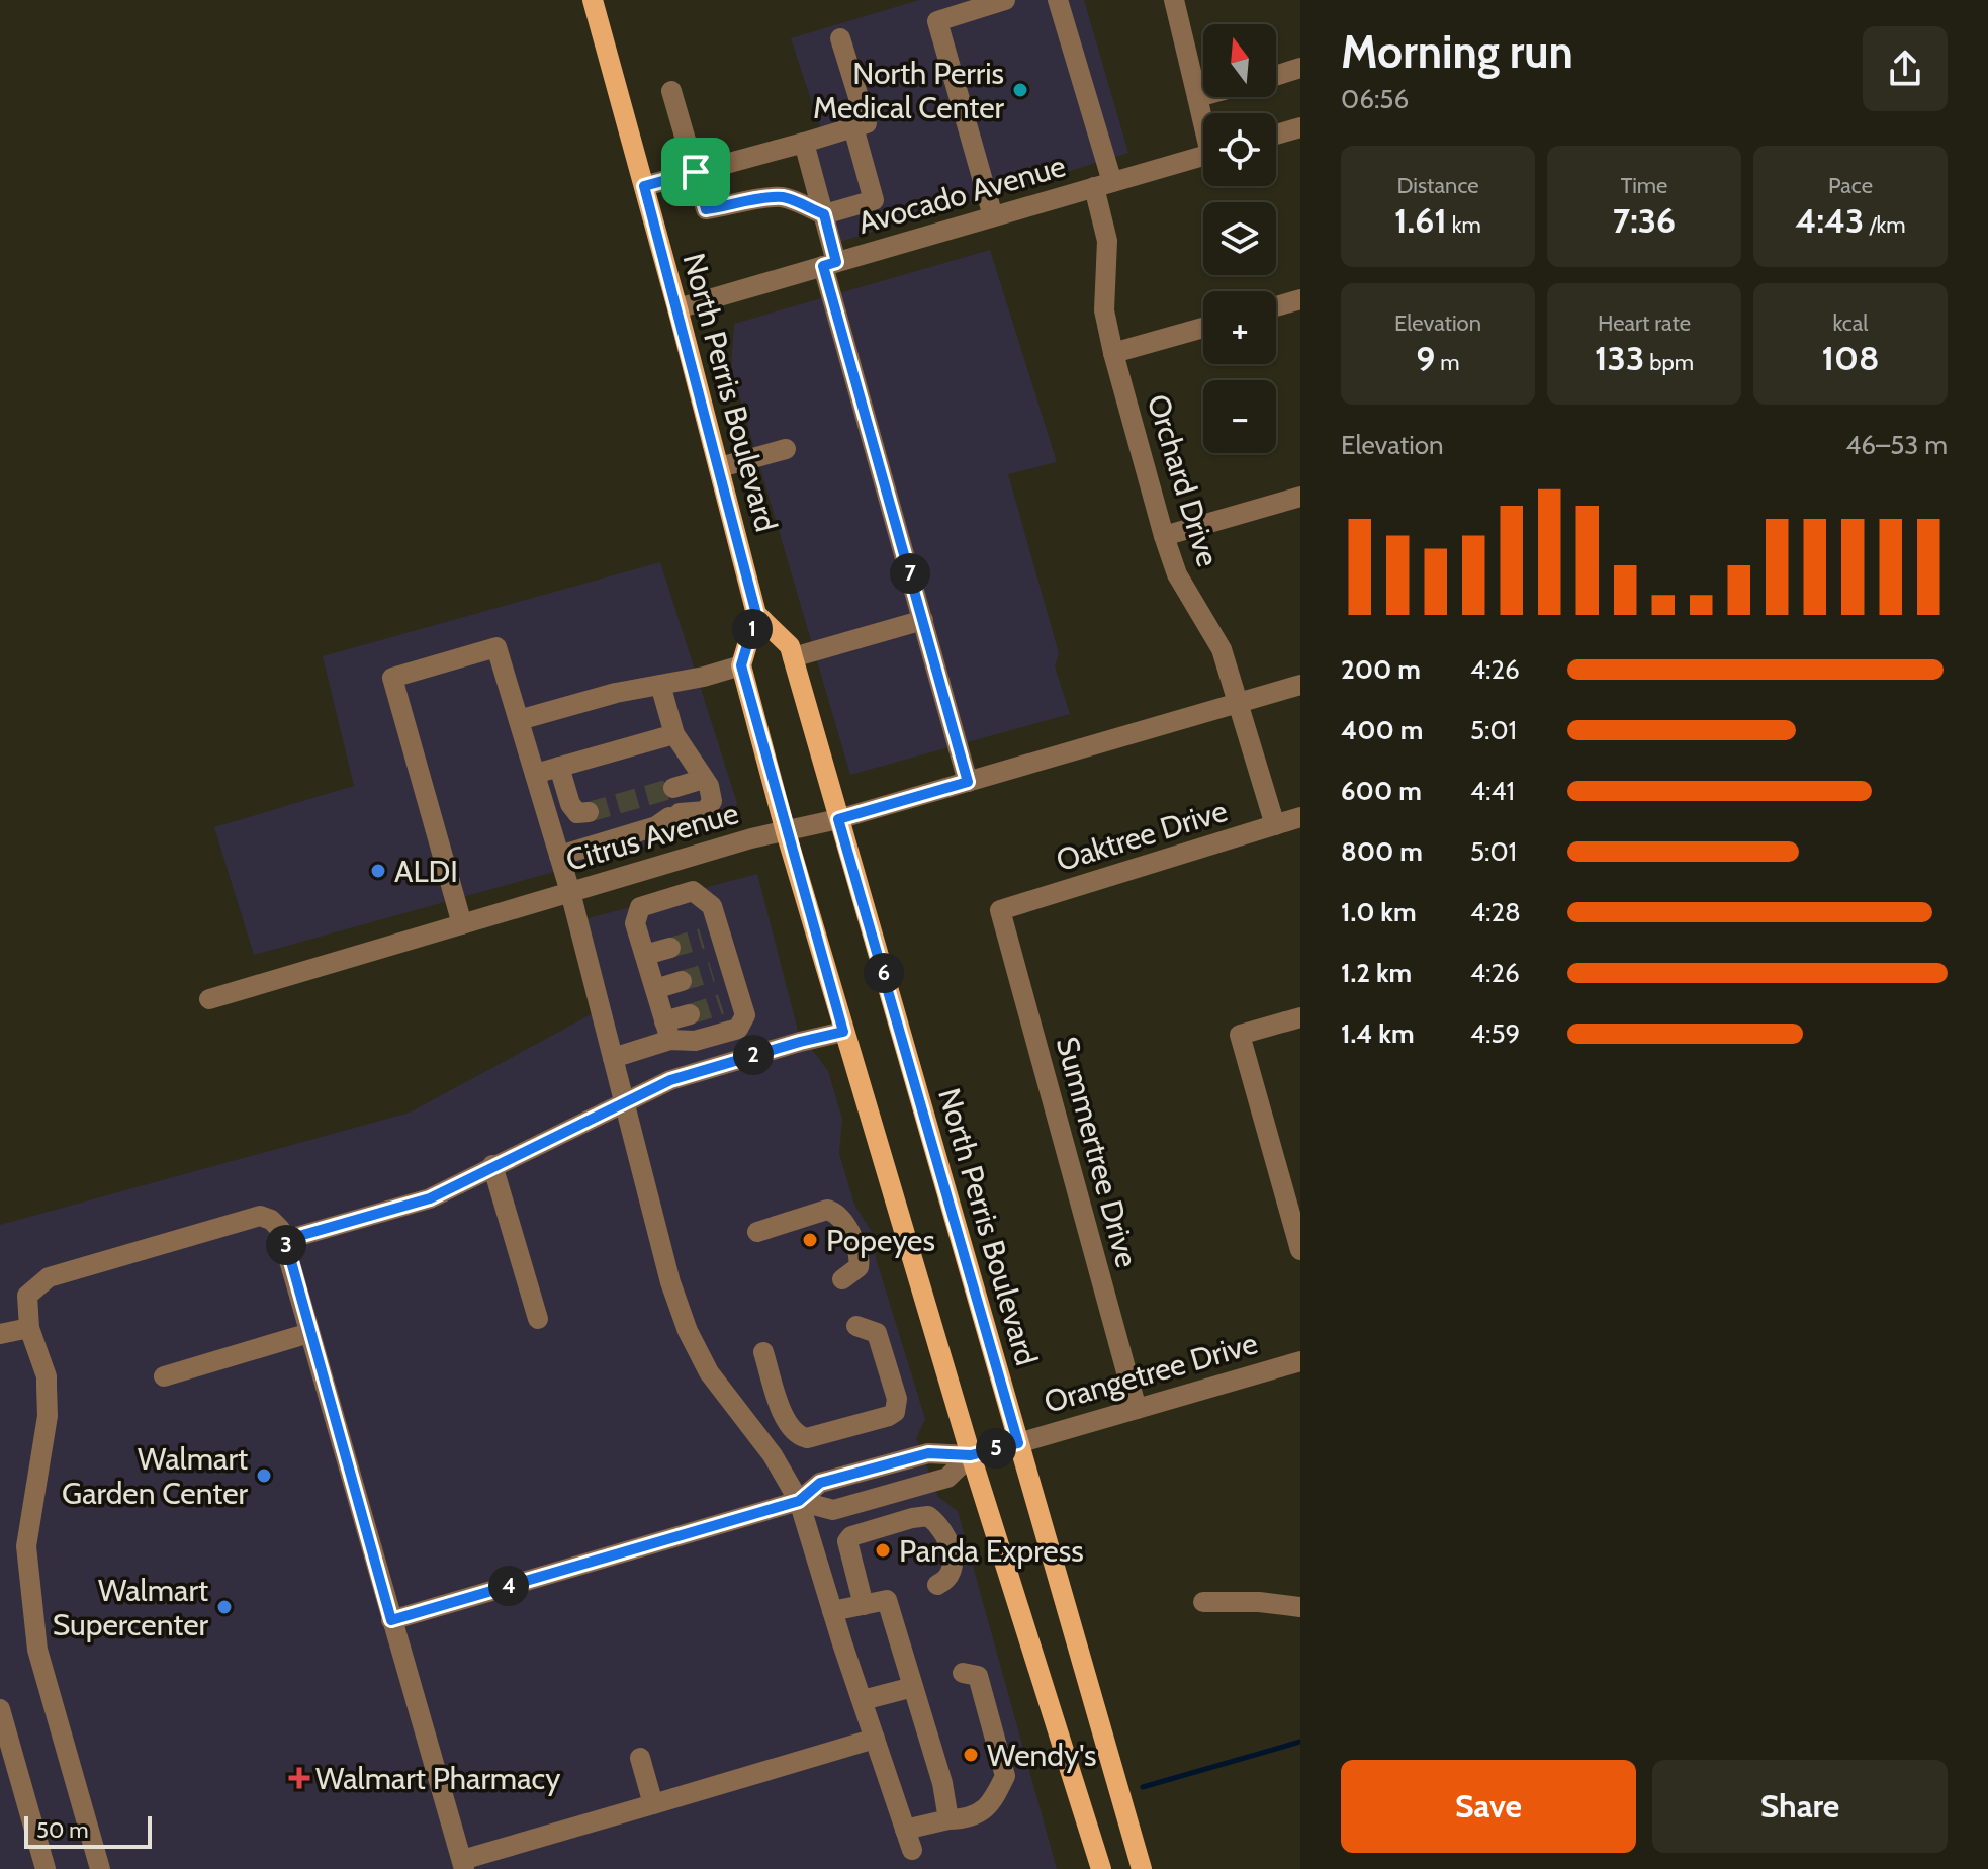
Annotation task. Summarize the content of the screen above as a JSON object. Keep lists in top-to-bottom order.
{
  "streets": {
    "main road": ["North Perris Boulevard"],
    "street": [
      "Avocado Avenue",
      "Orchard Drive",
      "Oaktree Drive",
      "Citrus Avenue",
      "Summertree Drive",
      "Orangetree Drive"
    ]
  },
  "crossings": [
    ["Avocado Avenue", "North Perris Boulevard"],
    ["Avocado Avenue", "Orchard Drive"],
    ["North Perris Boulevard", "Citrus Avenue"],
    ["North Perris Boulevard", "Orangetree Drive"],
    ["Orchard Drive", "Oaktree Drive"],
    ["Orchard Drive", "Citrus Avenue"],
    ["Oaktree Drive", "Summertree Drive"],
    ["Summertree Drive", "Orangetree Drive"]
  ],
  "places": {
    "other": [
      "North Perris Medical Center",
      "ALDI",
      "Popeyes",
      "Walmart Garden Center",
      "Panda Express",
      "Walmart Supercenter",
      "Wendy's"
    ],
    "health": ["Walmart Pharmacy"]
  },
  "scale_bar": "50 m",
  "north": "top",
  "page": {
    "heading": ["Morning run", "06:56"],
    "map_buttons": ["+", "−"],
    "stats": [
      ["Distance", "1.61 km"],
      ["Time", "7:36"],
      ["Pace", "4:43 /km"],
      ["Elevation", "9 m"],
      ["Heart rate", "133 bpm"],
      ["kcal", "108"]
    ],
    "chart": ["Elevation", "46–53 m"],
    "pins": [
      "7",
      "1",
      "6",
      "2",
      "3",
      "5",
      "4"
    ],
    "list": [
      {
        "name": "200 m",
        "note": "4:26"
      },
      {
        "name": "400 m",
        "note": "5:01"
      },
      {
        "name": "600 m",
        "note": "4:41"
      },
      {
        "name": "800 m",
        "note": "5:01"
      },
      {
        "name": "1.0 km",
        "note": "4:28"
      },
      {
        "name": "1.2 km",
        "note": "4:26"
      },
      {
        "name": "1.4 km",
        "note": "4:59"
      }
    ],
    "buttons": ["Save", "Share"],
    "scale": "50 m"
  }
}
